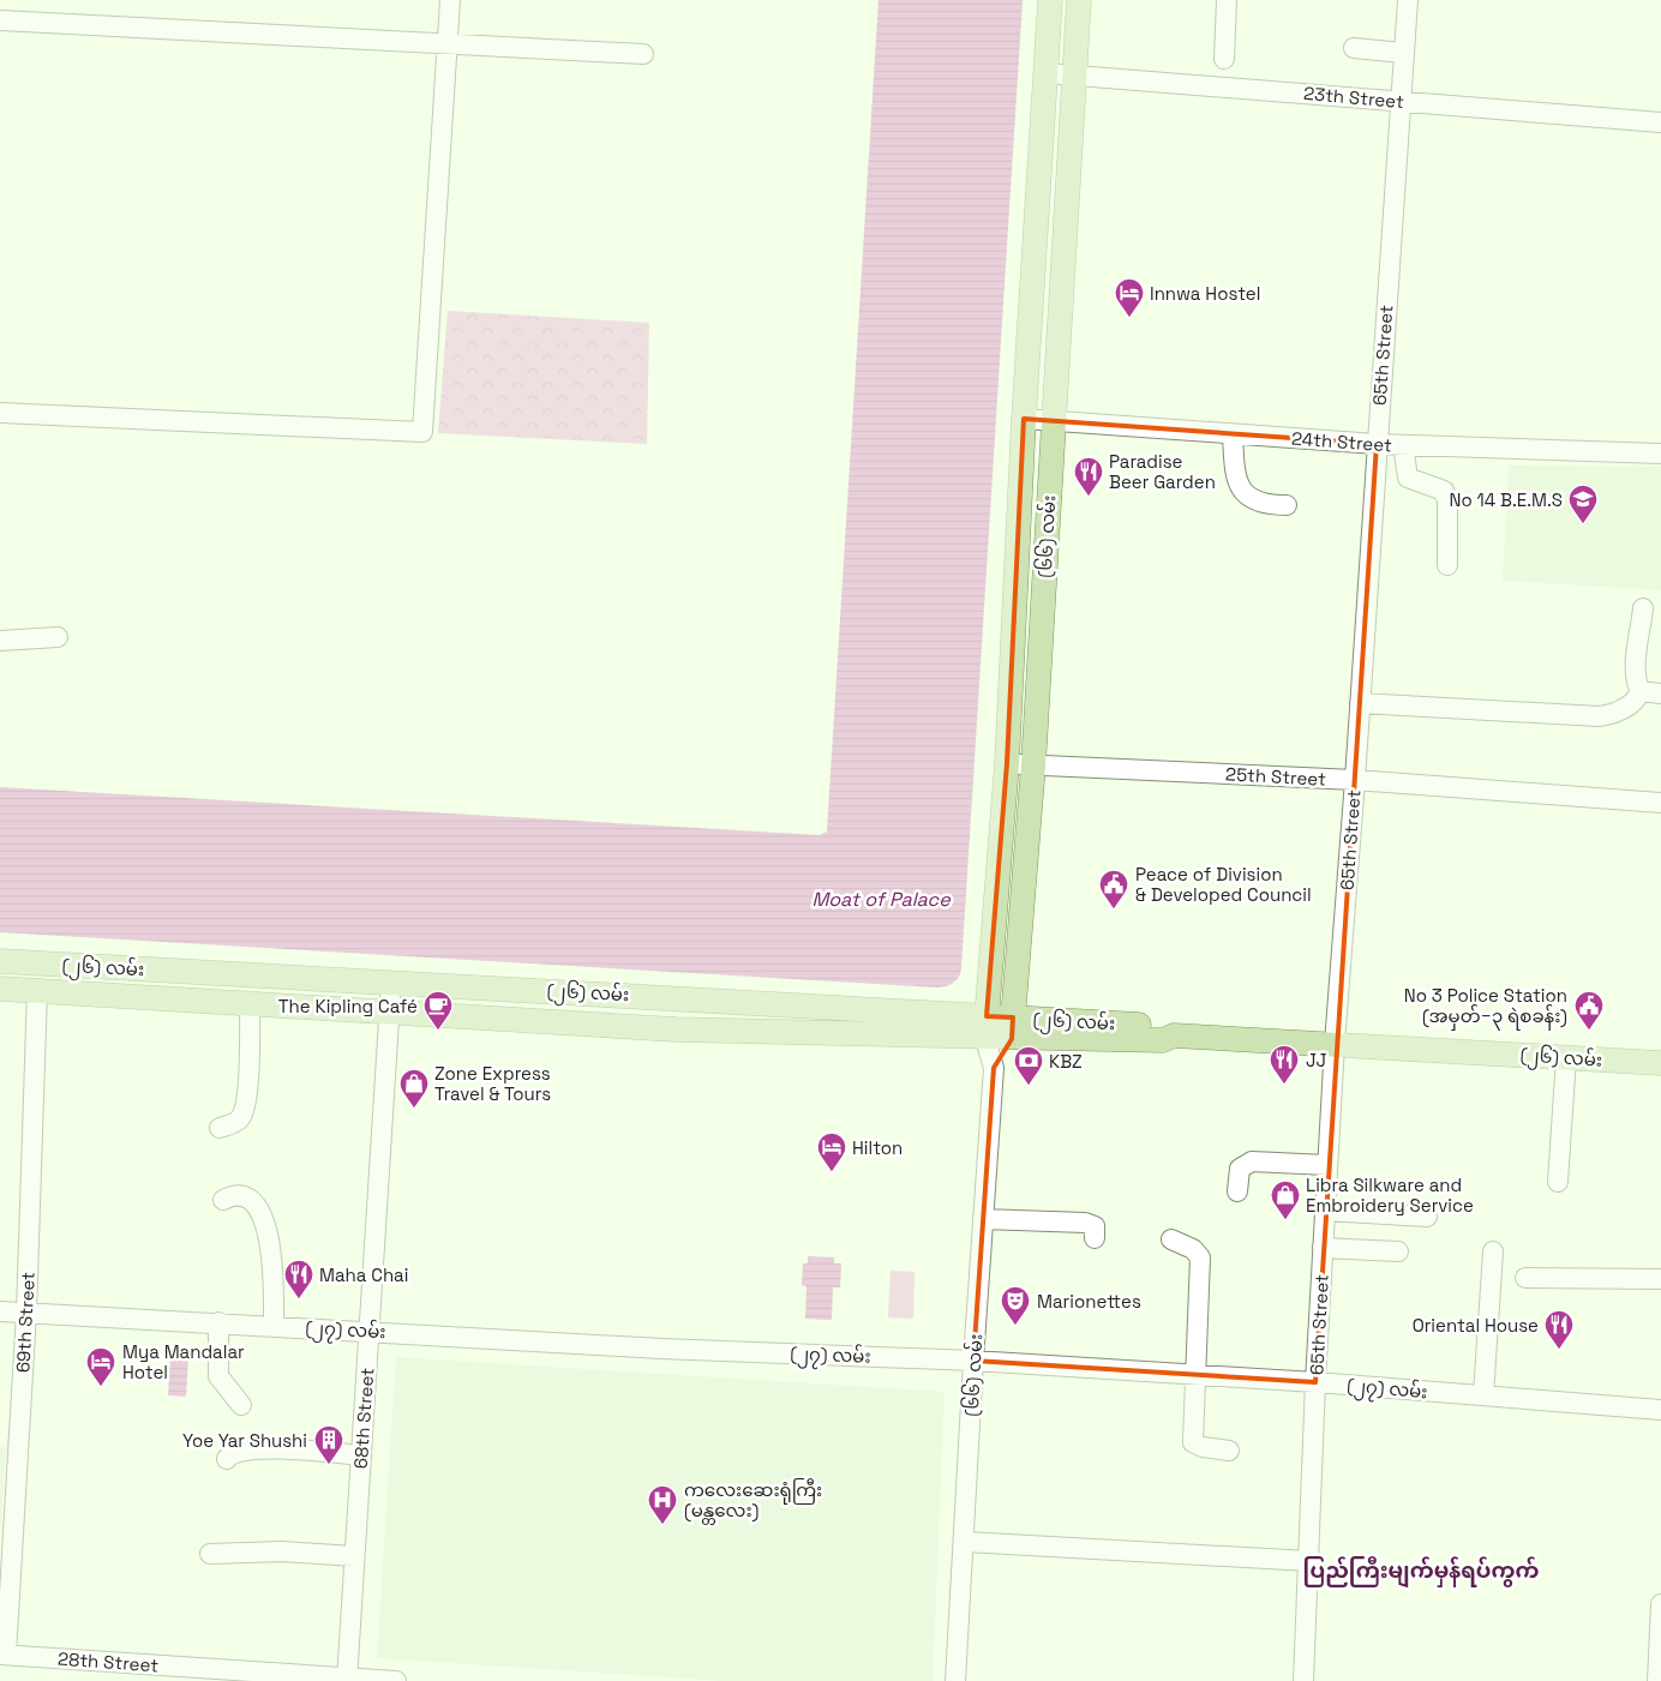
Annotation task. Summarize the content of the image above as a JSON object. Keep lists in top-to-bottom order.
{
  "streets": {
    "main road": ["(၆၆) လမ်း", "(၂၆) လမ်း"],
    "street": [
      "23th Street",
      "65th Street",
      "24th Street",
      "25th Street",
      "69th Street",
      "(၂၇) လမ်း",
      "68th Street",
      "28th Street"
    ]
  },
  "crossings": [
    ["23th Street", "65th Street"],
    ["23th Street", "(၆၆) လမ်း"],
    ["65th Street", "24th Street"],
    ["65th Street", "25th Street"],
    ["65th Street", "(၂၆) လမ်း"],
    ["65th Street", "(၂၇) လမ်း"],
    ["24th Street", "(၆၆) လမ်း"],
    ["(၆၆) လမ်း", "25th Street"],
    ["(၆၆) လမ်း", "(၂၆) လမ်း"],
    ["(၆၆) လမ်း", "(၂၇) လမ်း"],
    ["(၂၆) လမ်း", "69th Street"],
    ["(၂၆) လမ်း", "68th Street"],
    ["69th Street", "(၂၇) လမ်း"],
    ["69th Street", "28th Street"],
    ["(၂၇) လမ်း", "68th Street"],
    ["68th Street", "28th Street"]
  ],
  "districts": ["ပြည်ကြီးမျက်မှန်ရပ်ကွက်"],
  "water": ["Moat of Palace"],
  "places": {
    "hotel": ["Innwa Hostel", "Hilton", "Mya Mandalar Hotel"],
    "restaurant": [
      "Paradise Beer Garden",
      "JJ",
      "Maha Chai",
      "Oriental House"
    ],
    "school or university": ["No 14 B.E.M.S"],
    "public building": ["Peace of Division & Developed Council", "No 3 Police Station (အမှတ်−၃ ရဲစခန်း)"],
    "cafe": ["The Kipling Café"],
    "bank": ["KBZ"],
    "shop": ["Zone Express Travel & Tours", "Libra Silkware and Embroidery Service"],
    "theatre": ["Marionettes"],
    "building": ["Yoe Yar Shushi"],
    "hospital": ["ကလေးဆေးရုံကြီး (မန္တလေး)"]
  }
}
